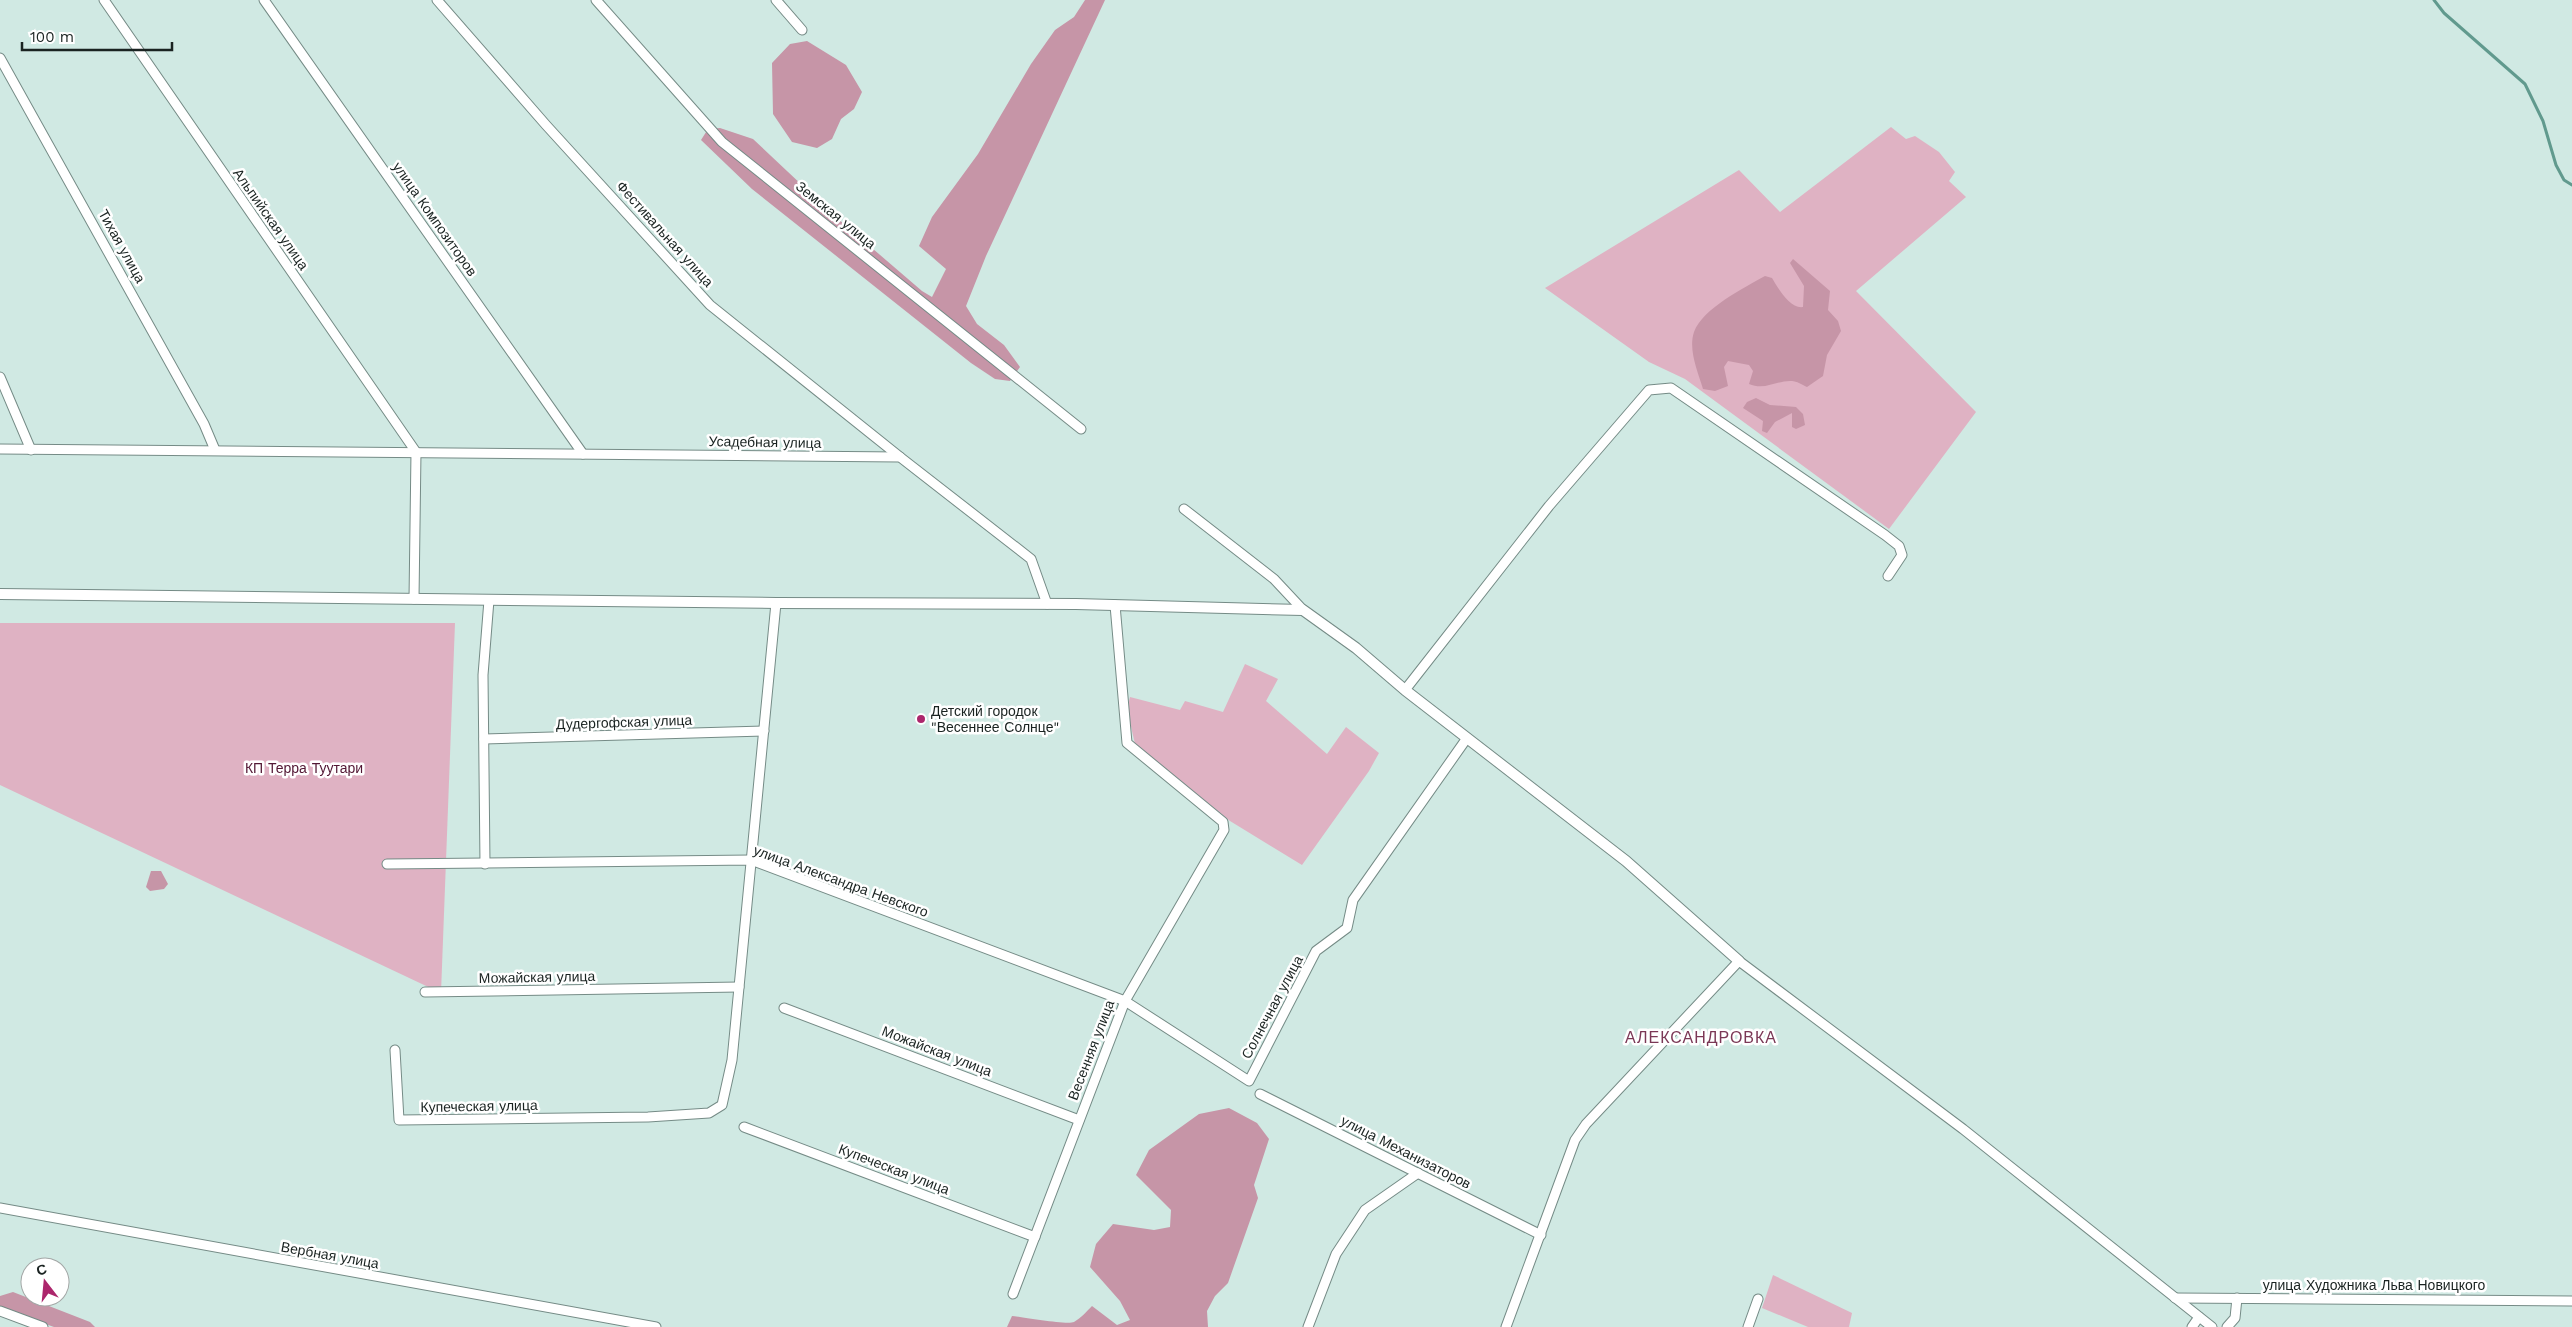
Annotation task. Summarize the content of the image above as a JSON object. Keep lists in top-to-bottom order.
{
  "streets": {
    "street": [
      "Земская улица",
      "Альпийская улица",
      "улица Композиторов",
      "Фестивальная улица",
      "Тихая улица",
      "Усадебная улица",
      "Дудергофская улица",
      "улица Александра Невского",
      "Можайская улица",
      "Солнечная улица",
      "Весенняя улица",
      "Купеческая улица",
      "улица Механизаторов",
      "Вербная улица",
      "улица Художника Льва Новицкого"
    ]
  },
  "crossings": [
    ["Альпийская улица", "Усадебная улица"],
    ["улица Композиторов", "Усадебная улица"],
    ["Фестивальная улица", "Усадебная улица"],
    ["Тихая улица", "Усадебная улица"],
    ["улица Александра Невского", "Солнечная улица"],
    ["улица Александра Невского", "Весенняя улица"],
    ["Можайская улица", "Весенняя улица"],
    ["Можайская улица", "Купеческая улица"],
    ["Весенняя улица", "Купеческая улица"]
  ],
  "districts": ["АЛЕКСАНДРОВКА"],
  "parks": ["КП Терра Туутари"],
  "places": ["Детский городок \"Весеннее Солнце\""],
  "scale_bar": "100 m",
  "north": "top"
}
